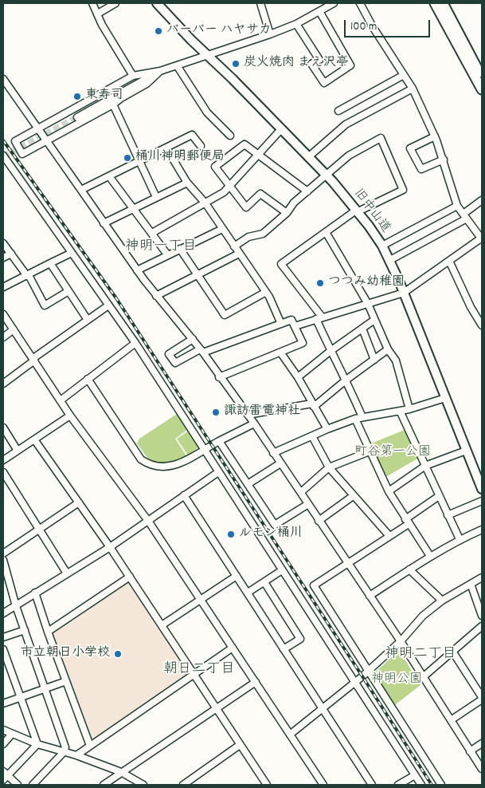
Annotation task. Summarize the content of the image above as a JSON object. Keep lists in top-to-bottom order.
{
  "streets": {
    "main road": ["旧中山道"]
  },
  "districts": ["神明一丁目", "神明二丁目", "朝日二丁目"],
  "parks": ["町谷第一公園", "神明公園"],
  "places": [
    "バーバー ハヤサカ",
    "炭火焼肉 まえ沢亭",
    "東寿司",
    "桶川神明郵便局",
    "つつみ幼稚園",
    "諏訪雷電神社",
    "ルモン桶川",
    "市立朝日小学校"
  ],
  "scale_bar": "100 m"
}
